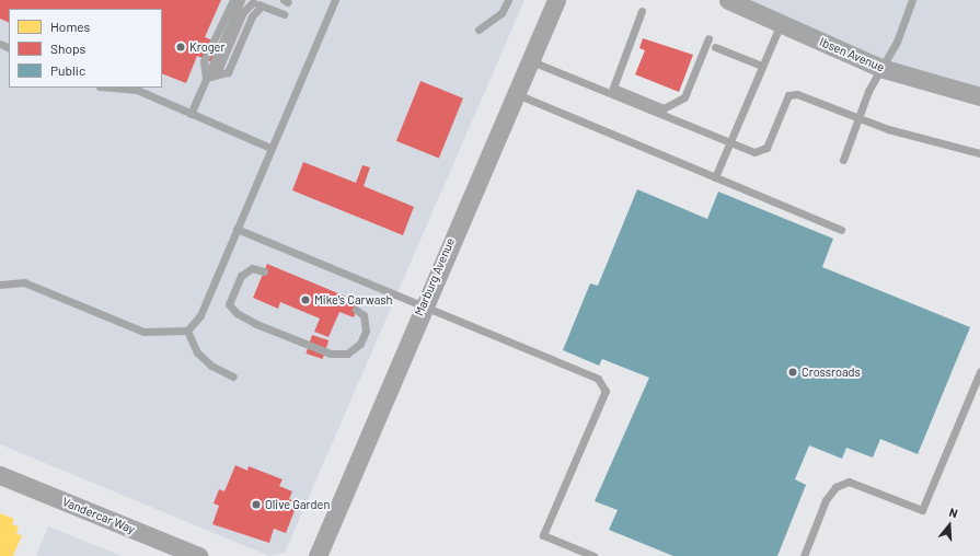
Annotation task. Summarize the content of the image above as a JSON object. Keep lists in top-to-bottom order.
{
  "streets": {
    "street": ["Ibsen Avenue", "Marburg Avenue", "Vandercar Way"]
  },
  "places": [
    "Kroger",
    "Mike's Carwash",
    "Crossroads",
    "Olive Garden"
  ],
  "legend": ["Homes", "Shops", "Public"],
  "north": "top"
}
